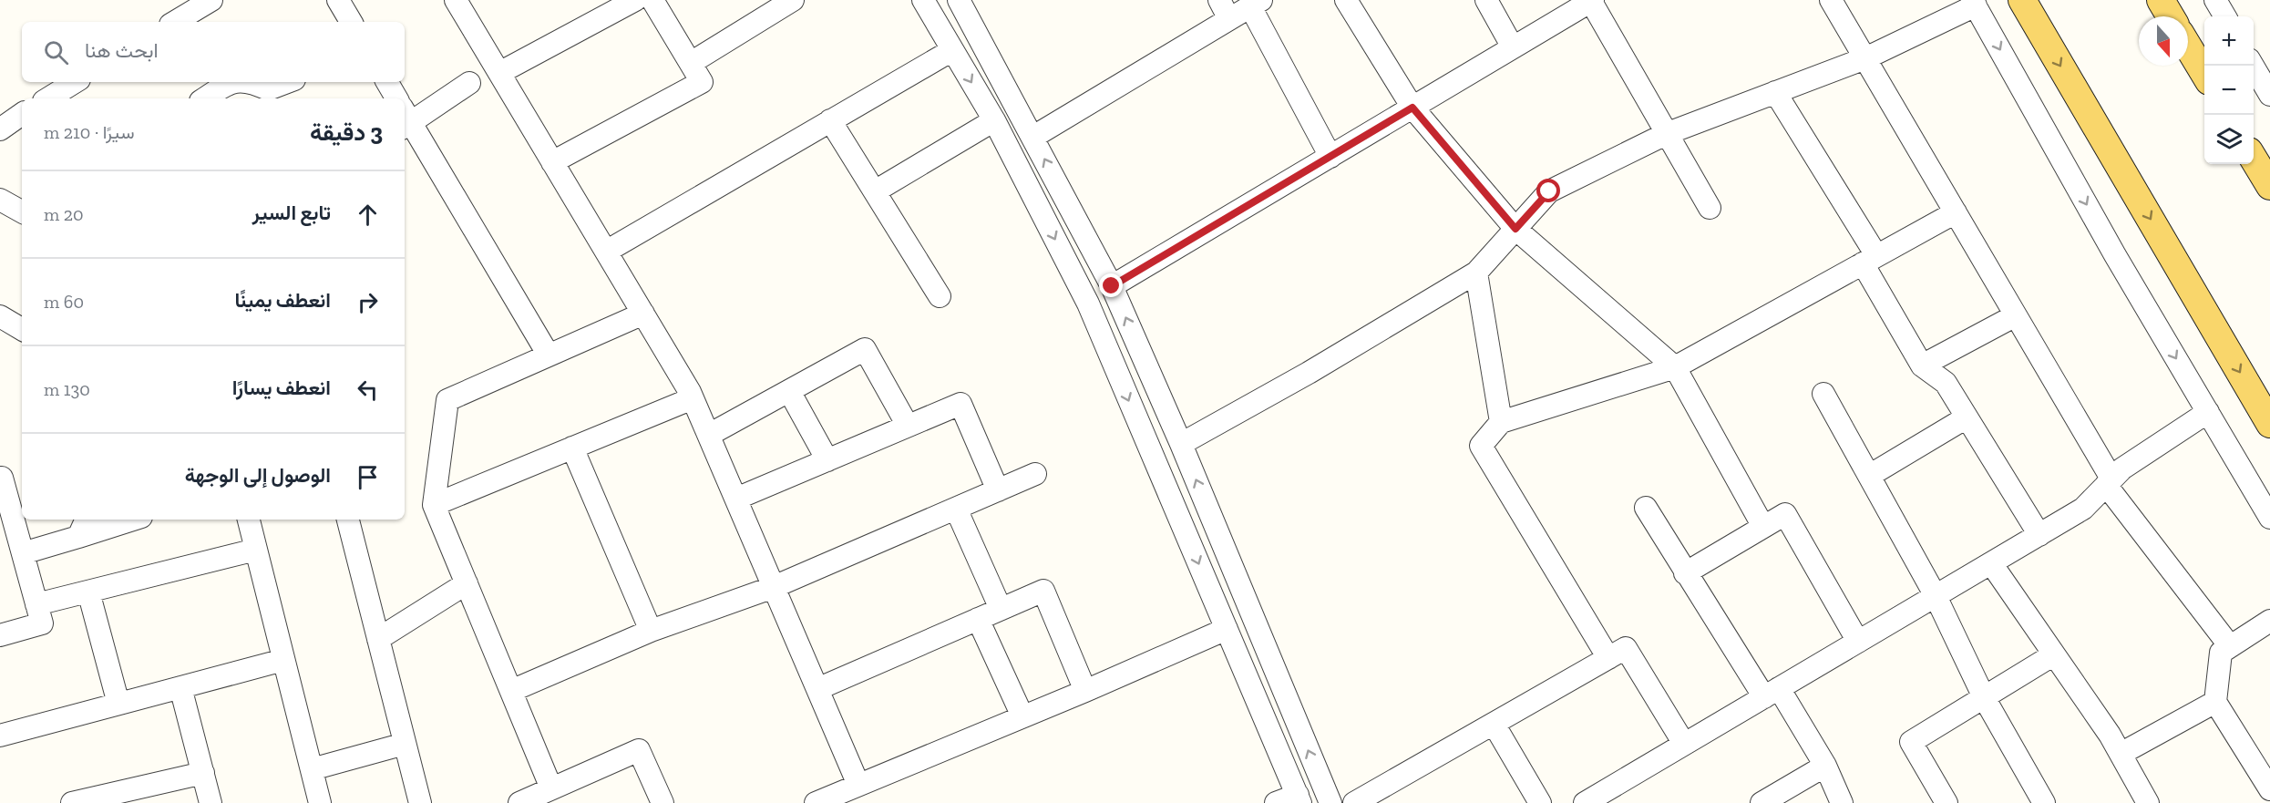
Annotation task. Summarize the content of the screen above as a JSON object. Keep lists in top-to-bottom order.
{
  "north": "bottom",
  "page": {
    "map_buttons": ["+", "−"],
    "search": "ابحث هنا",
    "heading": ["3 دقيقة", "سيرًا · 210 m"],
    "list": [
      ["تابع السير", "20 m"],
      ["انعطف يمينًا", "60 m"],
      ["انعطف يسارًا", "130 m"],
      "الوصول إلى الوجهة"
    ]
  }
}
